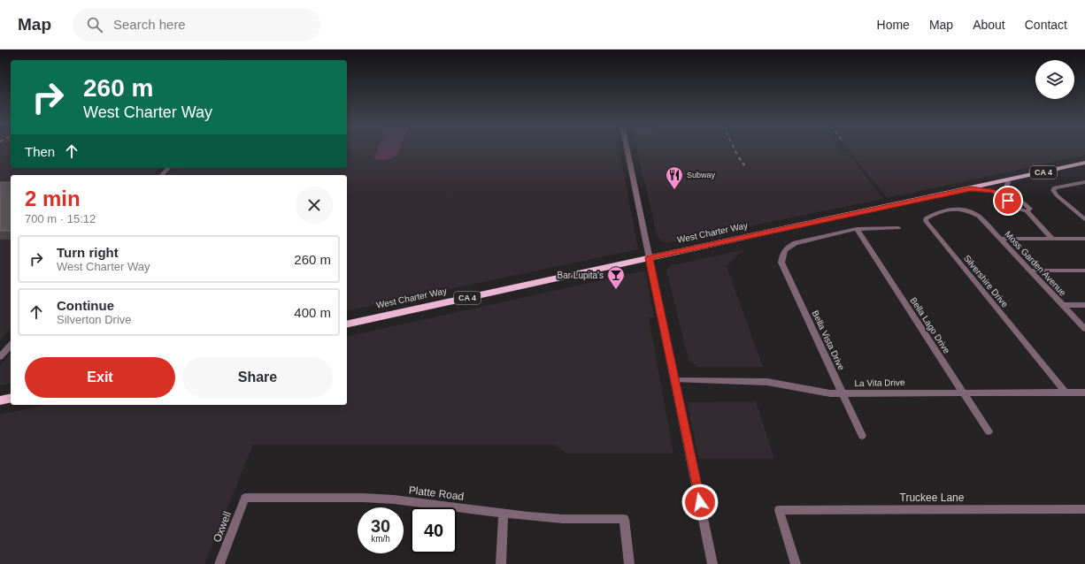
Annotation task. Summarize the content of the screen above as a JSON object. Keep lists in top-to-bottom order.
{
  "streets": {
    "highway": ["CA 4", "West Charter Way"],
    "street": [
      "Moss Garden Avenue",
      "Silvershire Drive",
      "Bella Lago Drive",
      "Bella Vista Drive",
      "La Vita Drive",
      "Platte Road",
      "Truckee Lane",
      "Oxwell"
    ]
  },
  "crossings": [
    ["Moss Garden Avenue", "Silvershire Drive"],
    ["Silvershire Drive", "La Vita Drive"],
    ["Bella Lago Drive", "Bella Vista Drive"],
    ["Bella Lago Drive", "La Vita Drive"],
    ["Bella Vista Drive", "La Vita Drive"],
    ["Platte Road", "Oxwell"]
  ],
  "places": {
    "restaurant": ["Subway"],
    "bar": ["Bar Lupita's"]
  },
  "page": {
    "header": "Map",
    "search": "Search here",
    "nav": [
      "Home",
      "Map",
      "About",
      "Contact"
    ],
    "turn": ["260 m", "West Charter Way"],
    "then": "Then",
    "heading": ["2 min", "700 m · 15:12"],
    "list": [
      {
        "name": "Turn right",
        "note": "West Charter Way",
        "value": "260 m"
      },
      {
        "name": "Continue",
        "note": "Silverton Drive",
        "value": "400 m"
      }
    ],
    "buttons": ["Exit", "Share"],
    "speed": "30 km/h",
    "limit": "40"
  }
}
